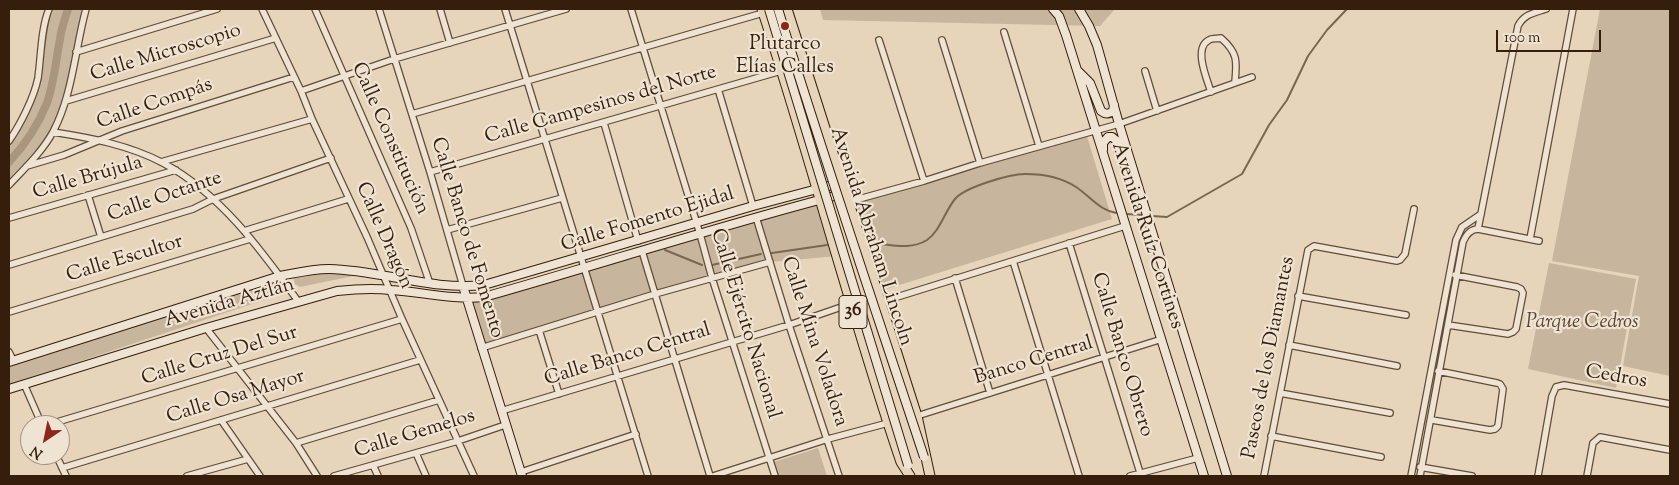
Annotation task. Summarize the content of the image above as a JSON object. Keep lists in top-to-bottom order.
{
  "streets": {
    "main road": [
      "Calle Fomento Ejidal",
      "Avenida Ruíz Cortines",
      "Avenida Abraham Lincoln",
      "Calle Banco de Fomento",
      "Avenida Aztlán",
      "36"
    ],
    "street": [
      "Calle Microscopio",
      "Calle Compás",
      "Calle Campesinos del Norte",
      "Calle Constitución",
      "Calle Brújula",
      "Calle Octante",
      "Calle Dragón",
      "Calle Escultor",
      "Calle Ejército Nacional",
      "Calle Mina Voladora",
      "Calle Banco Obrero",
      "Calle Banco Central",
      "Calle Cruz Del Sur",
      "Paseos de los Diamantes",
      "Banco Central",
      "Cedros",
      "Calle Osa Mayor",
      "Calle Gemelos"
    ]
  },
  "crossings": [
    ["Calle Microscopio", "Calle Dragón"],
    ["Calle Compás", "Calle Dragón"],
    ["Calle Campesinos del Norte", "Avenida Abraham Lincoln"],
    ["Calle Campesinos del Norte", "Calle Banco de Fomento"],
    ["Calle Campesinos del Norte", "Calle Ejército Nacional"],
    ["Calle Constitución", "Avenida Aztlán"],
    ["Calle Brújula", "Calle Dragón"],
    ["Calle Octante", "Calle Dragón"],
    ["Calle Fomento Ejidal", "Avenida Abraham Lincoln"],
    ["Calle Fomento Ejidal", "Calle Banco de Fomento"],
    ["Calle Fomento Ejidal", "Avenida Aztlán"],
    ["Calle Fomento Ejidal", "Calle Ejército Nacional"],
    ["Calle Fomento Ejidal", "Calle Mina Voladora"],
    ["Calle Dragón", "Avenida Aztlán"],
    ["Calle Dragón", "Calle Cruz Del Sur"],
    ["Calle Dragón", "Calle Osa Mayor"],
    ["Calle Dragón", "Calle Gemelos"],
    ["Avenida Ruíz Cortines", "Banco Central"],
    ["Avenida Abraham Lincoln", "36"],
    ["Avenida Abraham Lincoln", "Calle Banco Central"],
    ["Avenida Abraham Lincoln", "Banco Central"],
    ["Calle Banco de Fomento", "Avenida Aztlán"],
    ["Calle Banco de Fomento", "Calle Banco Central"],
    ["Calle Banco de Fomento", "Calle Gemelos"],
    ["Calle Ejército Nacional", "Calle Banco Central"],
    ["Calle Mina Voladora", "Calle Banco Central"],
    ["Calle Banco Obrero", "Banco Central"]
  ],
  "parks": ["Parque Cedros"],
  "places": ["Plutarco Elías Calles"],
  "scale_bar": "100 m",
  "north": "bottom left"
}
